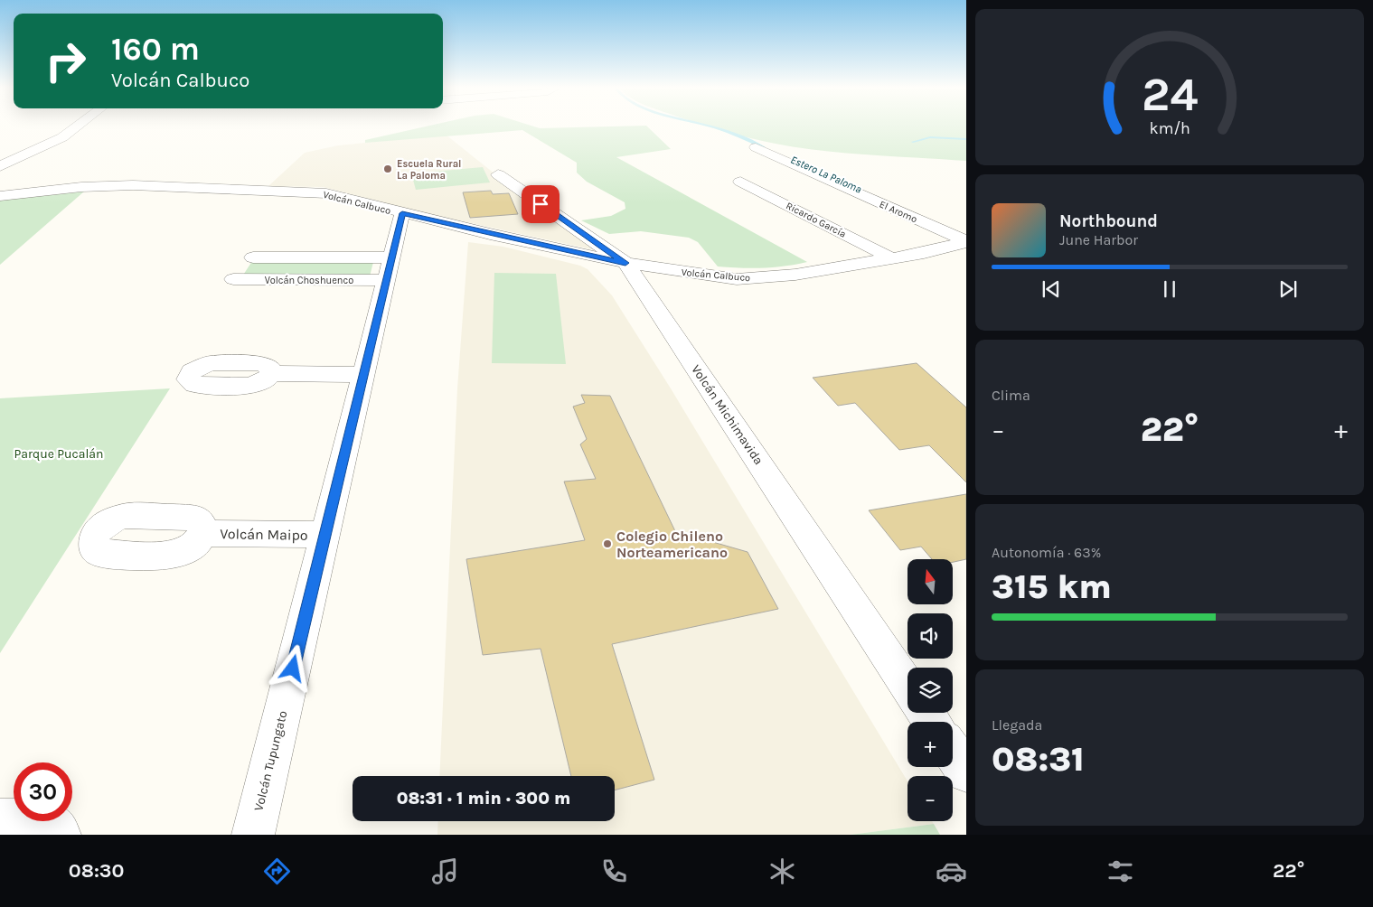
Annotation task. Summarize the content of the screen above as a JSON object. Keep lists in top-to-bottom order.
{
  "streets": {
    "street": [
      "Volcán Calbuco",
      "El Aromo",
      "Ricardo García",
      "Volcán Choshuenco",
      "Volcán Michimavida",
      "Volcán Maipo",
      "Volcán Tupungato"
    ]
  },
  "crossings": [
    ["Volcán Calbuco", "El Aromo"],
    ["Volcán Calbuco", "Ricardo García"],
    ["Volcán Calbuco", "Volcán Michimavida"],
    ["Volcán Calbuco", "Volcán Tupungato"],
    ["Volcán Choshuenco", "Volcán Tupungato"],
    ["Volcán Maipo", "Volcán Tupungato"]
  ],
  "water": ["Estero La Paloma"],
  "parks": ["Parque Pucalán"],
  "places": ["Escuela Rural La Paloma", "Colegio Chileno Norteamericano"],
  "north": "top",
  "page": {
    "turn": ["160 m", "Volcán Calbuco"],
    "song": ["Northbound", "June Harbor"],
    "tile": [
      "Clima",
      ["Autonomía · 63%", "315 km"],
      ["Llegada", "08:31"]
    ],
    "heat": ["−", "22°", "+"],
    "map_buttons": ["+", "−"],
    "limit": "30",
    "trip": "08:31 · 1 min · 300 m",
    "tabs": ["08:30", "22°"],
    "gauge": ["24", "km/h"]
  }
}
